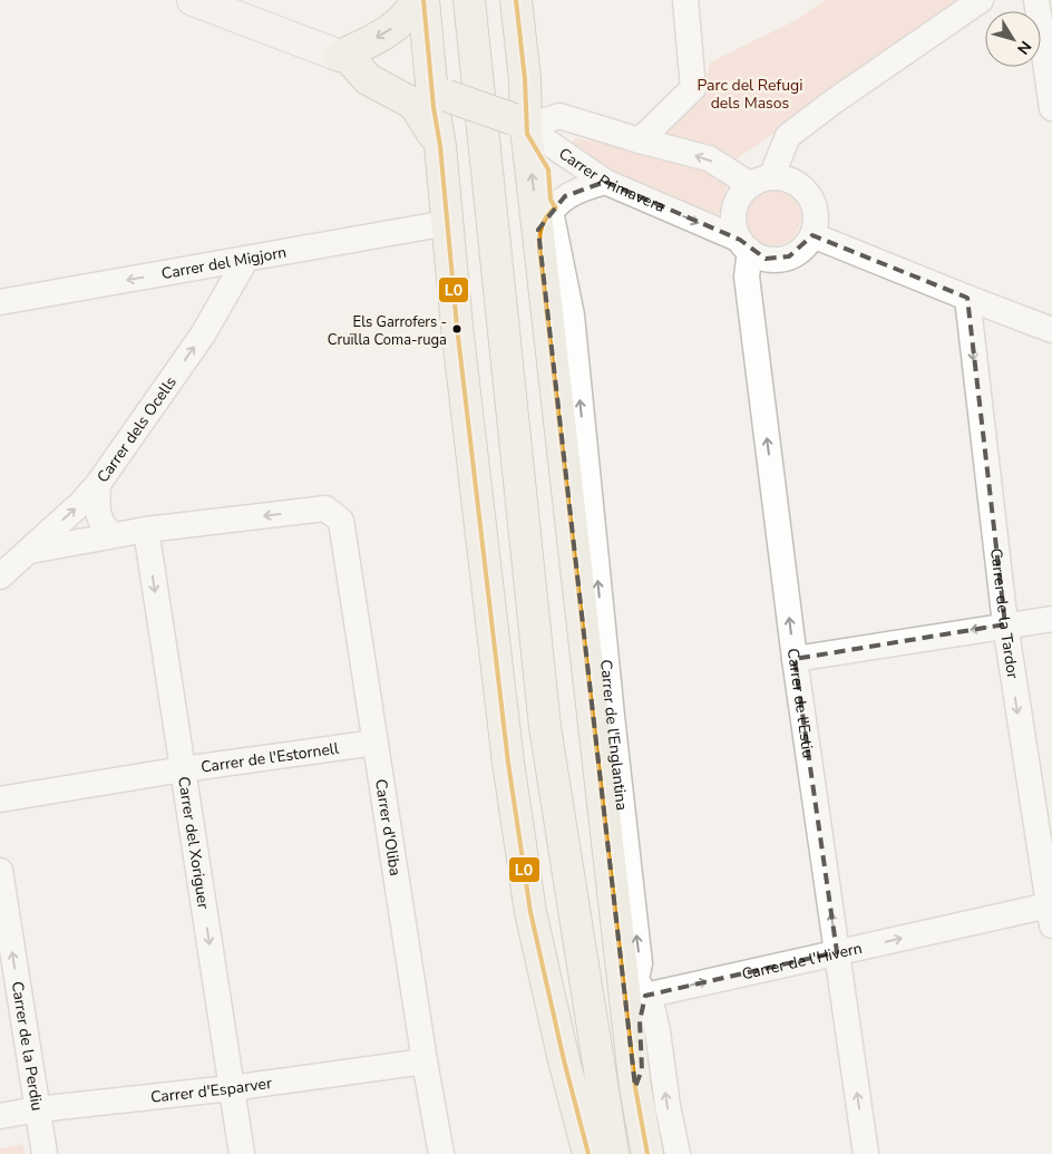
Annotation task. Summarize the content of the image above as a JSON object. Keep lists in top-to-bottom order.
{
  "streets": {
    "street": [
      "Carrer Primavera",
      "Carrer del Migjorn",
      "Carrer dels Ocells",
      "Carrer de la Tardor",
      "Carrer de l'Estiu",
      "Carrer de l'Englantina",
      "Carrer de l'Estornell",
      "Carrer d'Oliba",
      "Carrer del Xoriguer",
      "Carrer de l'Hivern",
      "Carrer de la Perdiu",
      "Carrer d'Esparver"
    ]
  },
  "crossings": [
    ["Carrer Primavera", "Carrer de l'Estiu"],
    ["Carrer del Migjorn", "Carrer dels Ocells"],
    ["Carrer de la Tardor", "Carrer de l'Hivern"],
    ["Carrer de l'Estiu", "Carrer de l'Hivern"],
    ["Carrer de l'Englantina", "Carrer de l'Hivern"],
    ["Carrer de l'Estornell", "Carrer d'Oliba"],
    ["Carrer de l'Estornell", "Carrer del Xoriguer"],
    ["Carrer d'Oliba", "Carrer del Xoriguer"],
    ["Carrer d'Oliba", "Carrer d'Esparver"],
    ["Carrer del Xoriguer", "Carrer d'Esparver"],
    ["Carrer de la Perdiu", "Carrer d'Esparver"]
  ],
  "one_way": [
    "Carrer del Migjorn",
    "Carrer dels Ocells",
    "Carrer de la Tardor",
    "Carrer de l'Estiu",
    "Carrer de l'Englantina",
    "Carrer del Xoriguer",
    "Carrer de l'Hivern",
    "Carrer de la Perdiu"
  ],
  "parks": ["Parc del Refugi dels Masos"],
  "places": ["Els Garrofers - Cruïlla Coma-ruga"],
  "lines": ["transit line L0"],
  "north": "bottom right"
}
